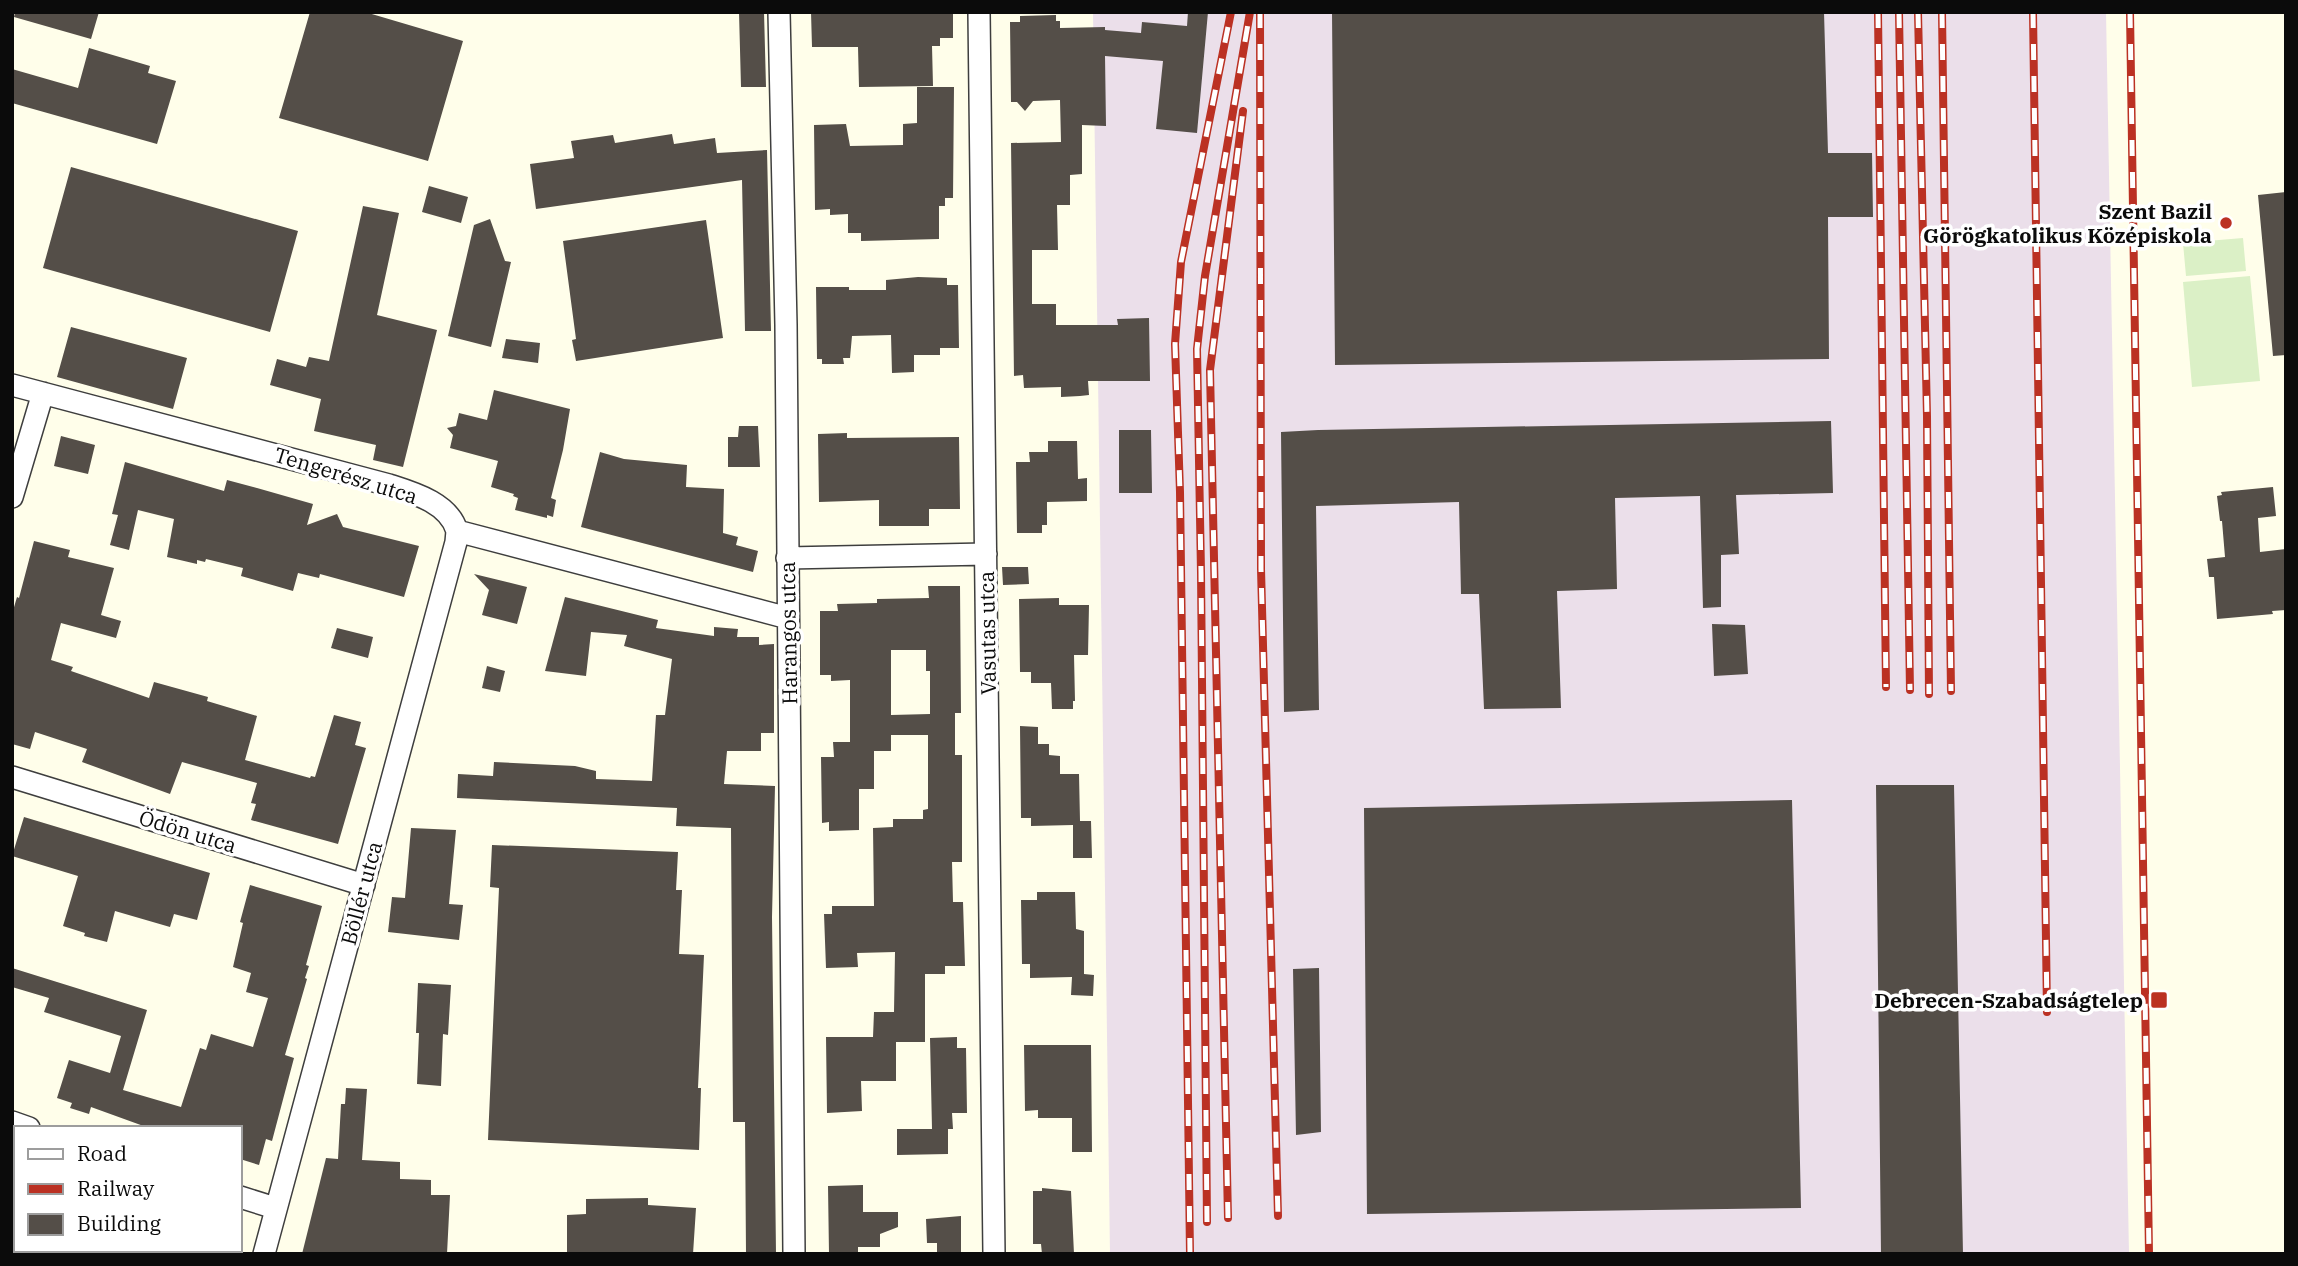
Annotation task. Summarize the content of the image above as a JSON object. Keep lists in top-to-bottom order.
{
  "streets": {
    "street": [
      "Tengerész utca",
      "Harangos utca",
      "Vasutas utca",
      "Ödön utca",
      "Böllér utca"
    ]
  },
  "crossings": [
    ["Tengerész utca", "Böllér utca"],
    ["Ödön utca", "Böllér utca"]
  ],
  "places": {
    "other": ["Szent Bazil Görögkatolikus Középiskola"],
    "transit": ["Debrecen-Szabadságtelep"]
  },
  "legend": ["Road", "Railway", "Building"]
}
